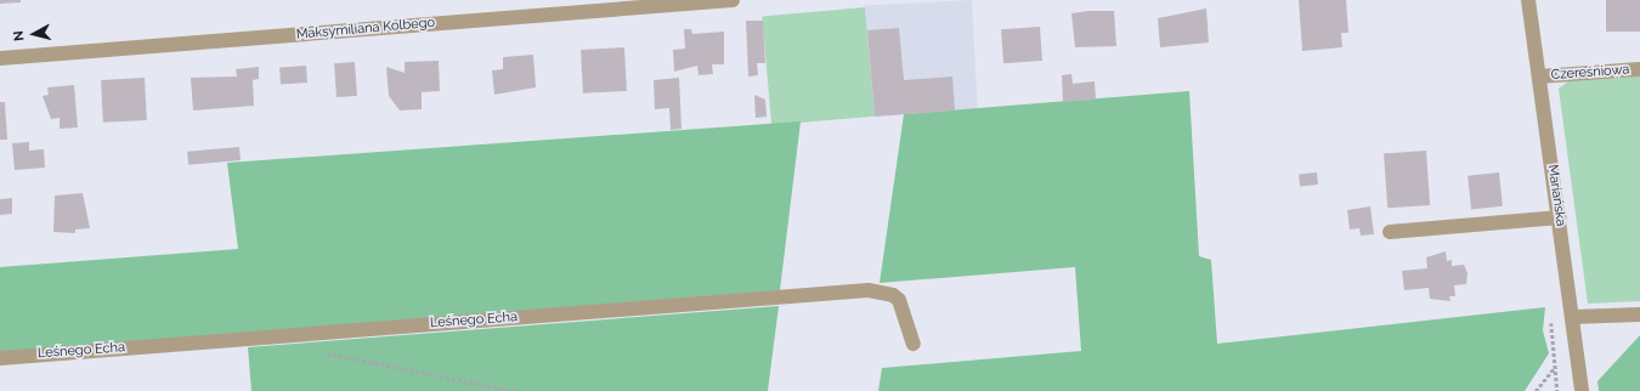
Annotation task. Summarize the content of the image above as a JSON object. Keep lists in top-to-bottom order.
{
  "streets": {
    "street": [
      "Maksymiliana Kolbego",
      "Czereśniowa",
      "Mariańska",
      "Leśnego Echa"
    ]
  },
  "crossings": [
    ["Czereśniowa", "Mariańska"]
  ],
  "north": "left"
}
